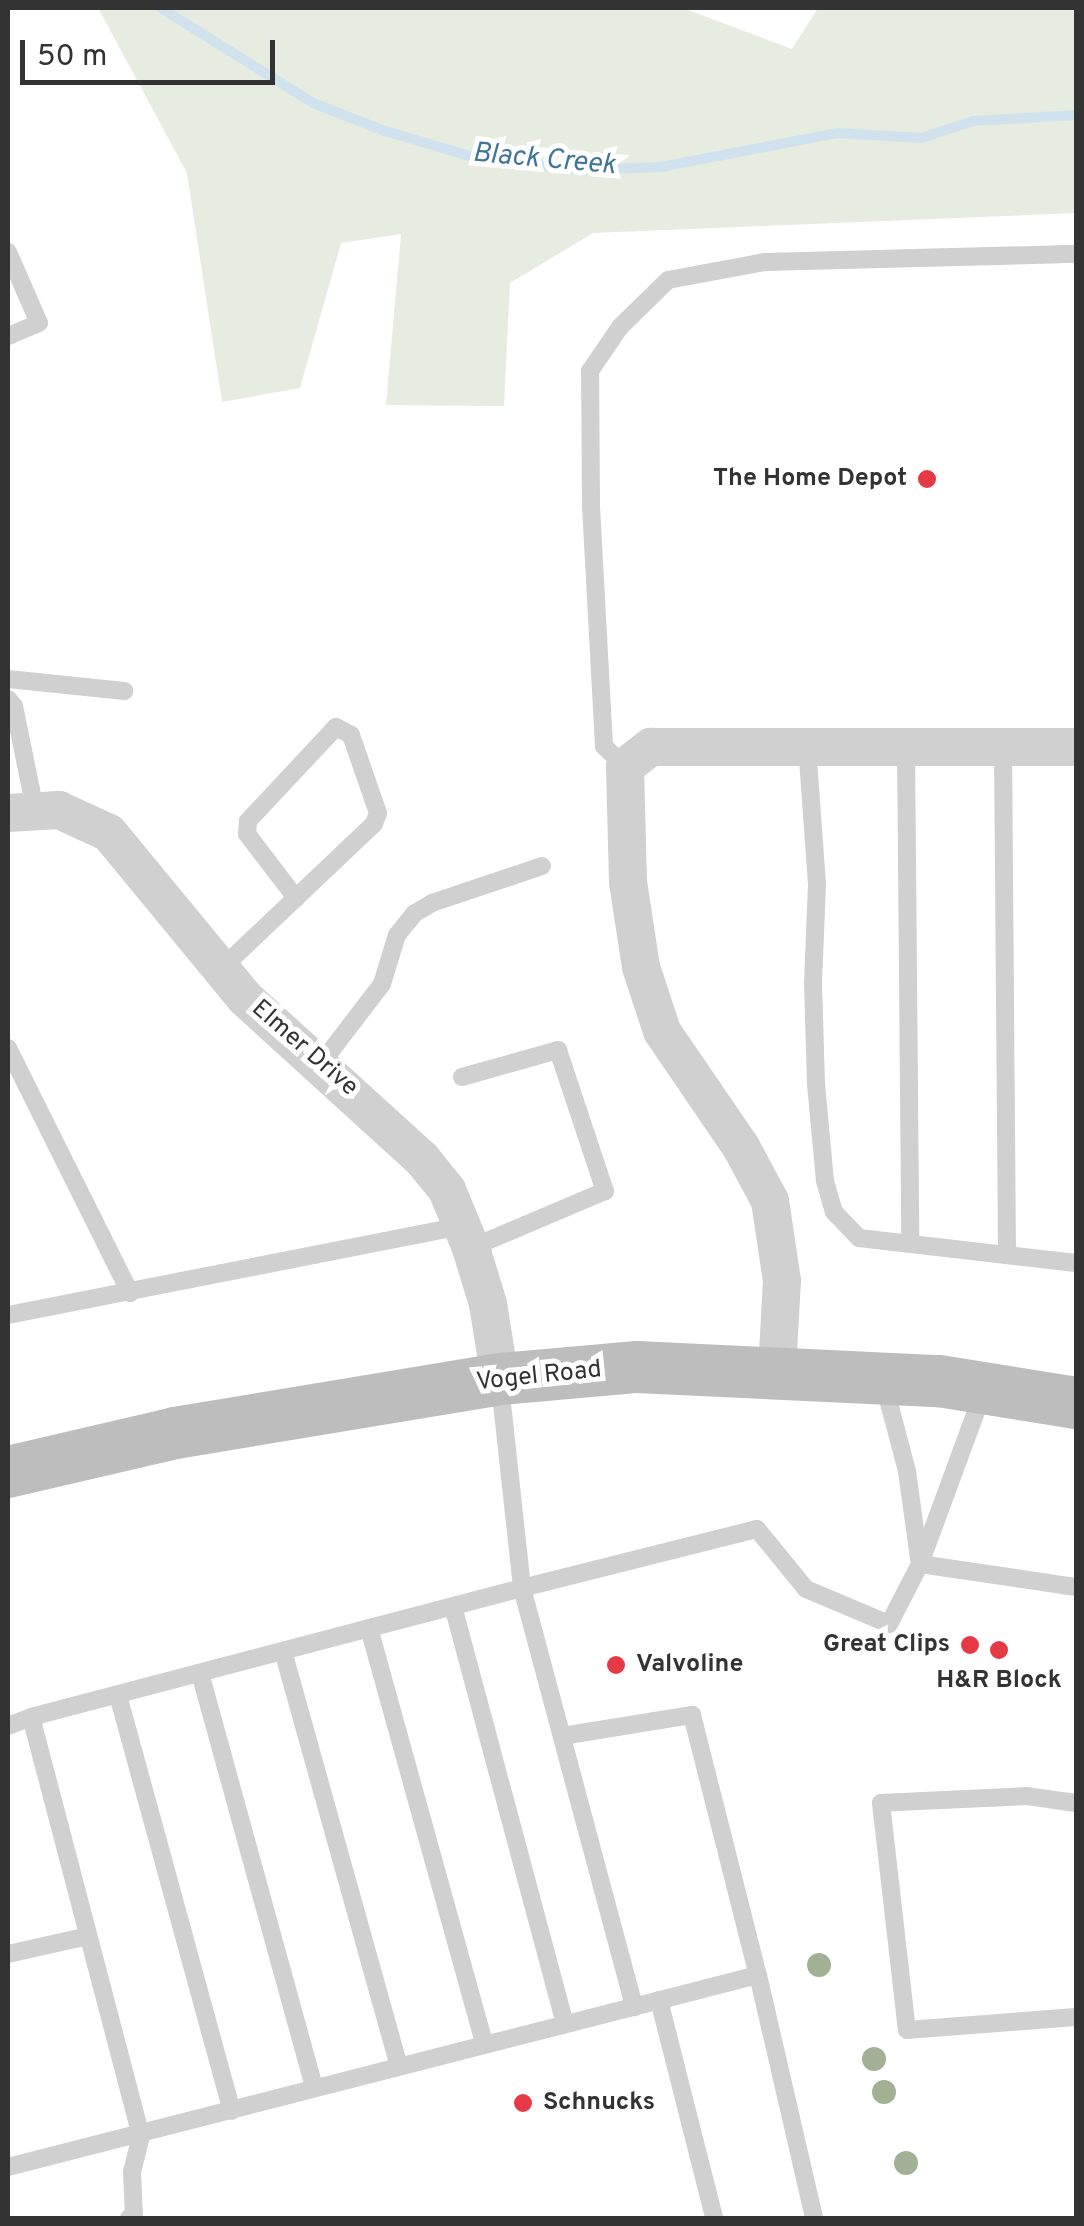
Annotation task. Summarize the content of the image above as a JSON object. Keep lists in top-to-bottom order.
{
  "streets": {
    "main road": ["Vogel Road"],
    "street": ["Elmer Drive"]
  },
  "crossings": [
    ["Elmer Drive", "Vogel Road"]
  ],
  "water": ["Black Creek"],
  "places": [
    "The Home Depot",
    "Great Clips",
    "H&R Block",
    "Valvoline",
    "Schnucks"
  ],
  "scale_bar": "50 m"
}
